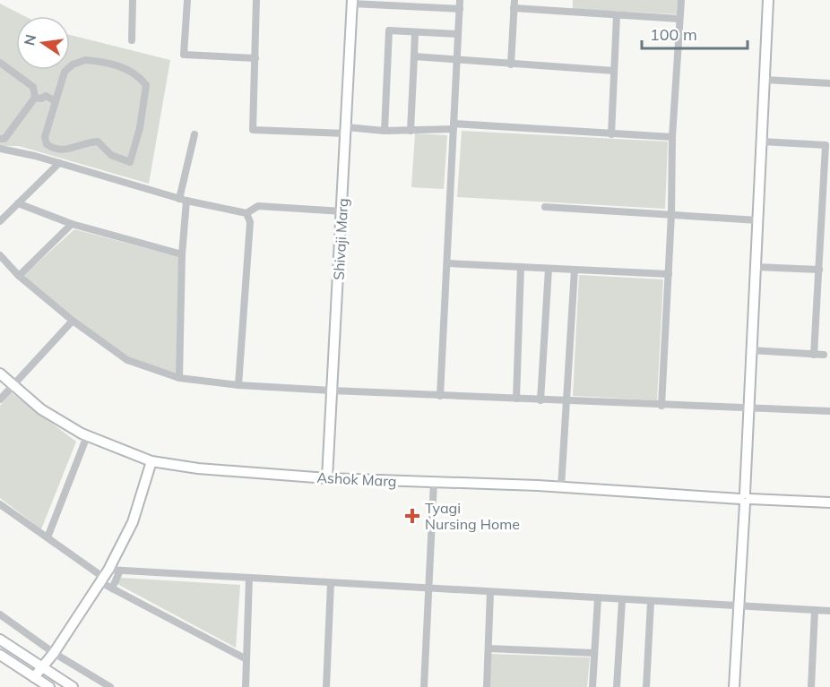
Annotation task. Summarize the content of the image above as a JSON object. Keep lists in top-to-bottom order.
{
  "streets": {
    "street": ["Shivaji Marg", "Ashok Marg"]
  },
  "crossings": [
    ["Shivaji Marg", "Ashok Marg"]
  ],
  "places": {
    "health": ["Tyagi Nursing Home"]
  },
  "scale_bar": "100 m",
  "north": "left"
}
